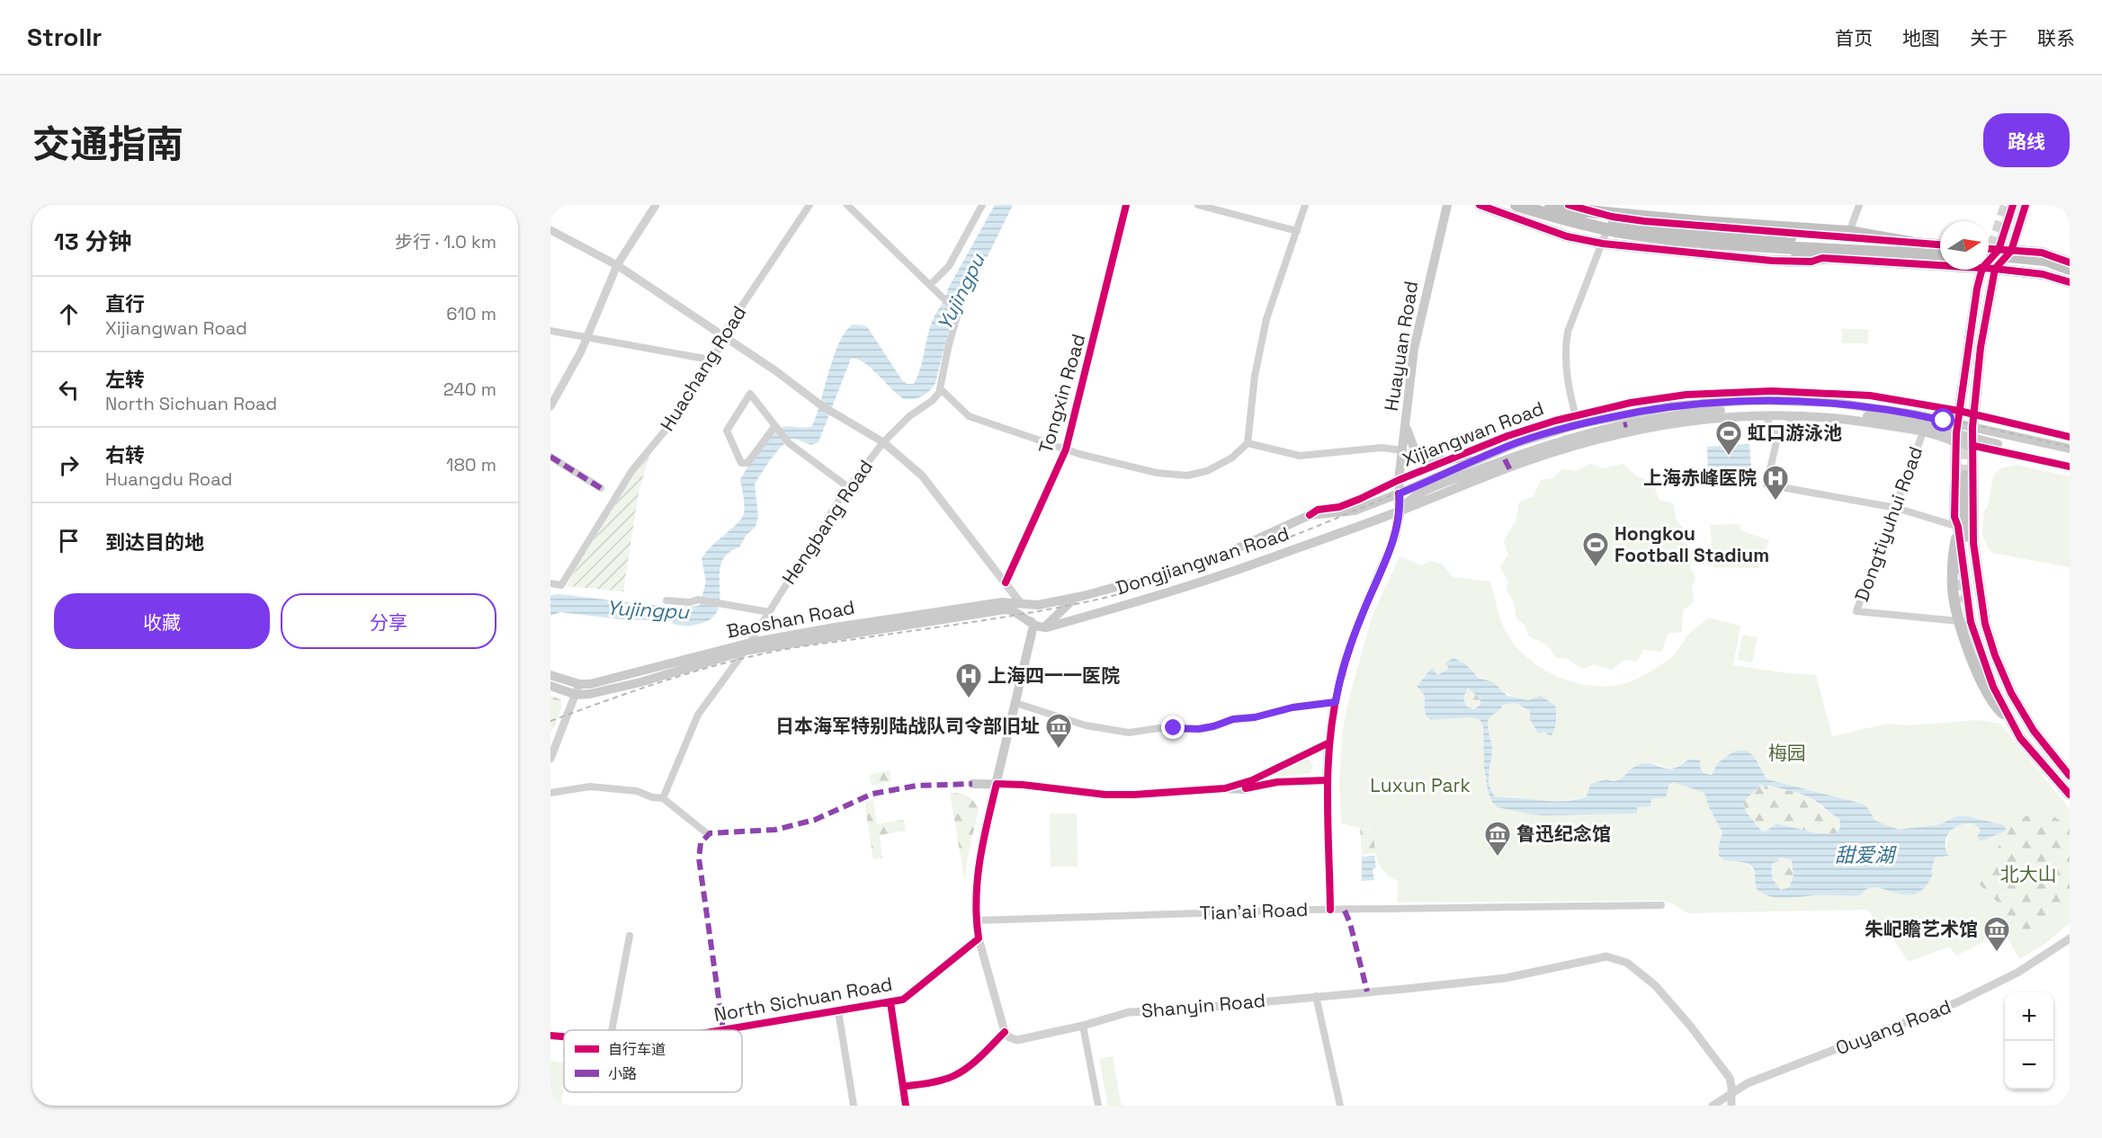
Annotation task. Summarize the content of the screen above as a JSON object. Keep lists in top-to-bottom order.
{
  "streets": {
    "main road": [
      "Huayuan Road",
      "Xijiangwan Road",
      "Dongjiangwan Road",
      "Baoshan Road",
      "North Sichuan Road"
    ],
    "street": [
      "Huachang Road",
      "Tongxin Road",
      "Hengbang Road",
      "Dongtiyuhui Road",
      "Tian'ai Road",
      "Shanyin Road",
      "Ouyang Road"
    ]
  },
  "crossings": [
    ["Huayuan Road", "Xijiangwan Road"],
    ["Huayuan Road", "Dongjiangwan Road"],
    ["Xijiangwan Road", "Dongjiangwan Road"],
    ["Hengbang Road", "Baoshan Road"],
    ["Dongtiyuhui Road", "Dongjiangwan Road"],
    ["Dongjiangwan Road", "Baoshan Road"],
    ["Shanyin Road", "Ouyang Road"]
  ],
  "water": ["Yujingpu", "甜爱湖"],
  "parks": ["梅园", "Luxun Park", "北大山"],
  "places": {
    "sports": ["虹口游泳池", "Hongkou Football Stadium"],
    "hospital": ["上海赤峰医院", "上海四一一医院"],
    "museum": ["日本海军特别陆战队司令部旧址", "鲁迅纪念馆", "朱屺瞻艺术馆"]
  },
  "legend": ["自行车道", "小路"],
  "north": "right",
  "page": {
    "header": "Strollr",
    "nav": [
      "首页",
      "地图",
      "关于",
      "联系"
    ],
    "title": "交通指南",
    "buttons": [
      "路线",
      ["收藏", "分享"]
    ],
    "heading": ["13 分钟", "步行 · 1.0 km"],
    "list": [
      ["直行", "Xijiangwan Road", "610 m"],
      ["左转", "North Sichuan Road", "240 m"],
      ["右转", "Huangdu Road", "180 m"],
      "到达目的地"
    ],
    "map_buttons": ["+", "−"]
  }
}
